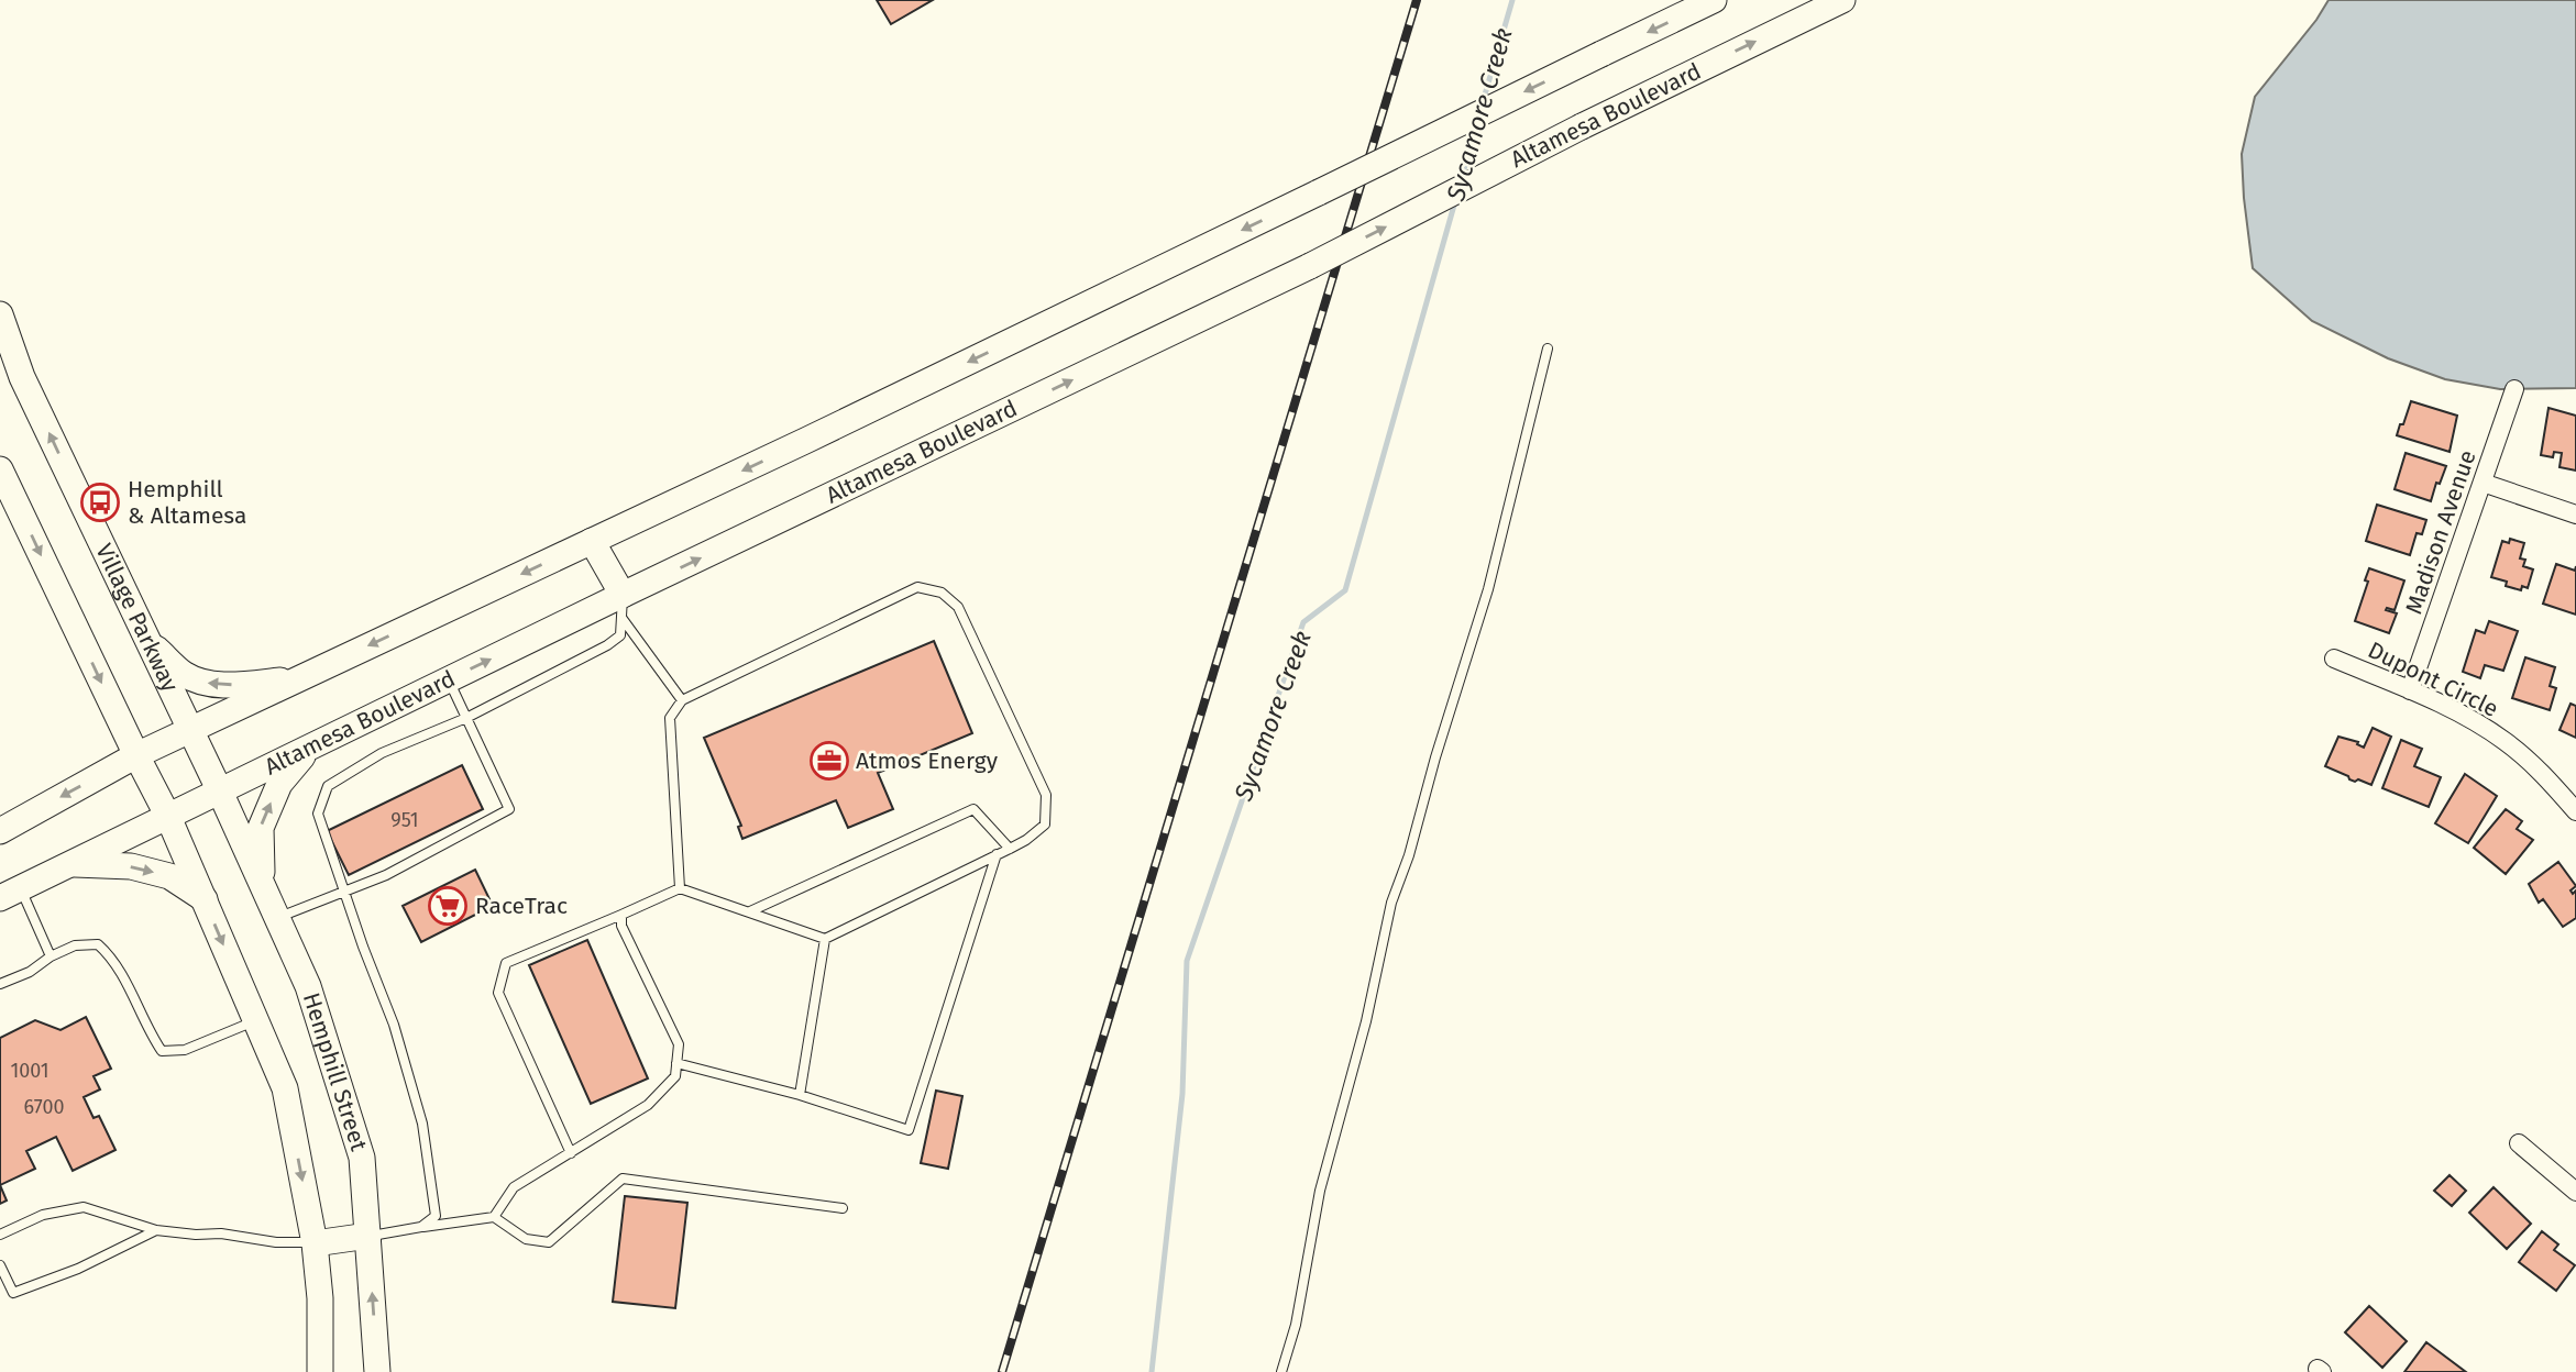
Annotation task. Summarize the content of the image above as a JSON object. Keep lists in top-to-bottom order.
{
  "streets": {
    "main road": ["Altamesa Boulevard", "Village Parkway", "Hemphill Street"],
    "street": ["Madison Avenue", "Dupont Circle"]
  },
  "crossings": [
    ["Altamesa Boulevard", "Village Parkway"],
    ["Altamesa Boulevard", "Hemphill Street"],
    ["Madison Avenue", "Dupont Circle"],
    ["Village Parkway", "Hemphill Street"]
  ],
  "water": ["Sycamore Creek"],
  "places": {
    "bus stop": ["Hemphill & Altamesa"],
    "office": ["Atmos Energy"],
    "supermarket": ["RaceTrac"]
  },
  "house_numbers": ["951", "1001", "6700"]
}
